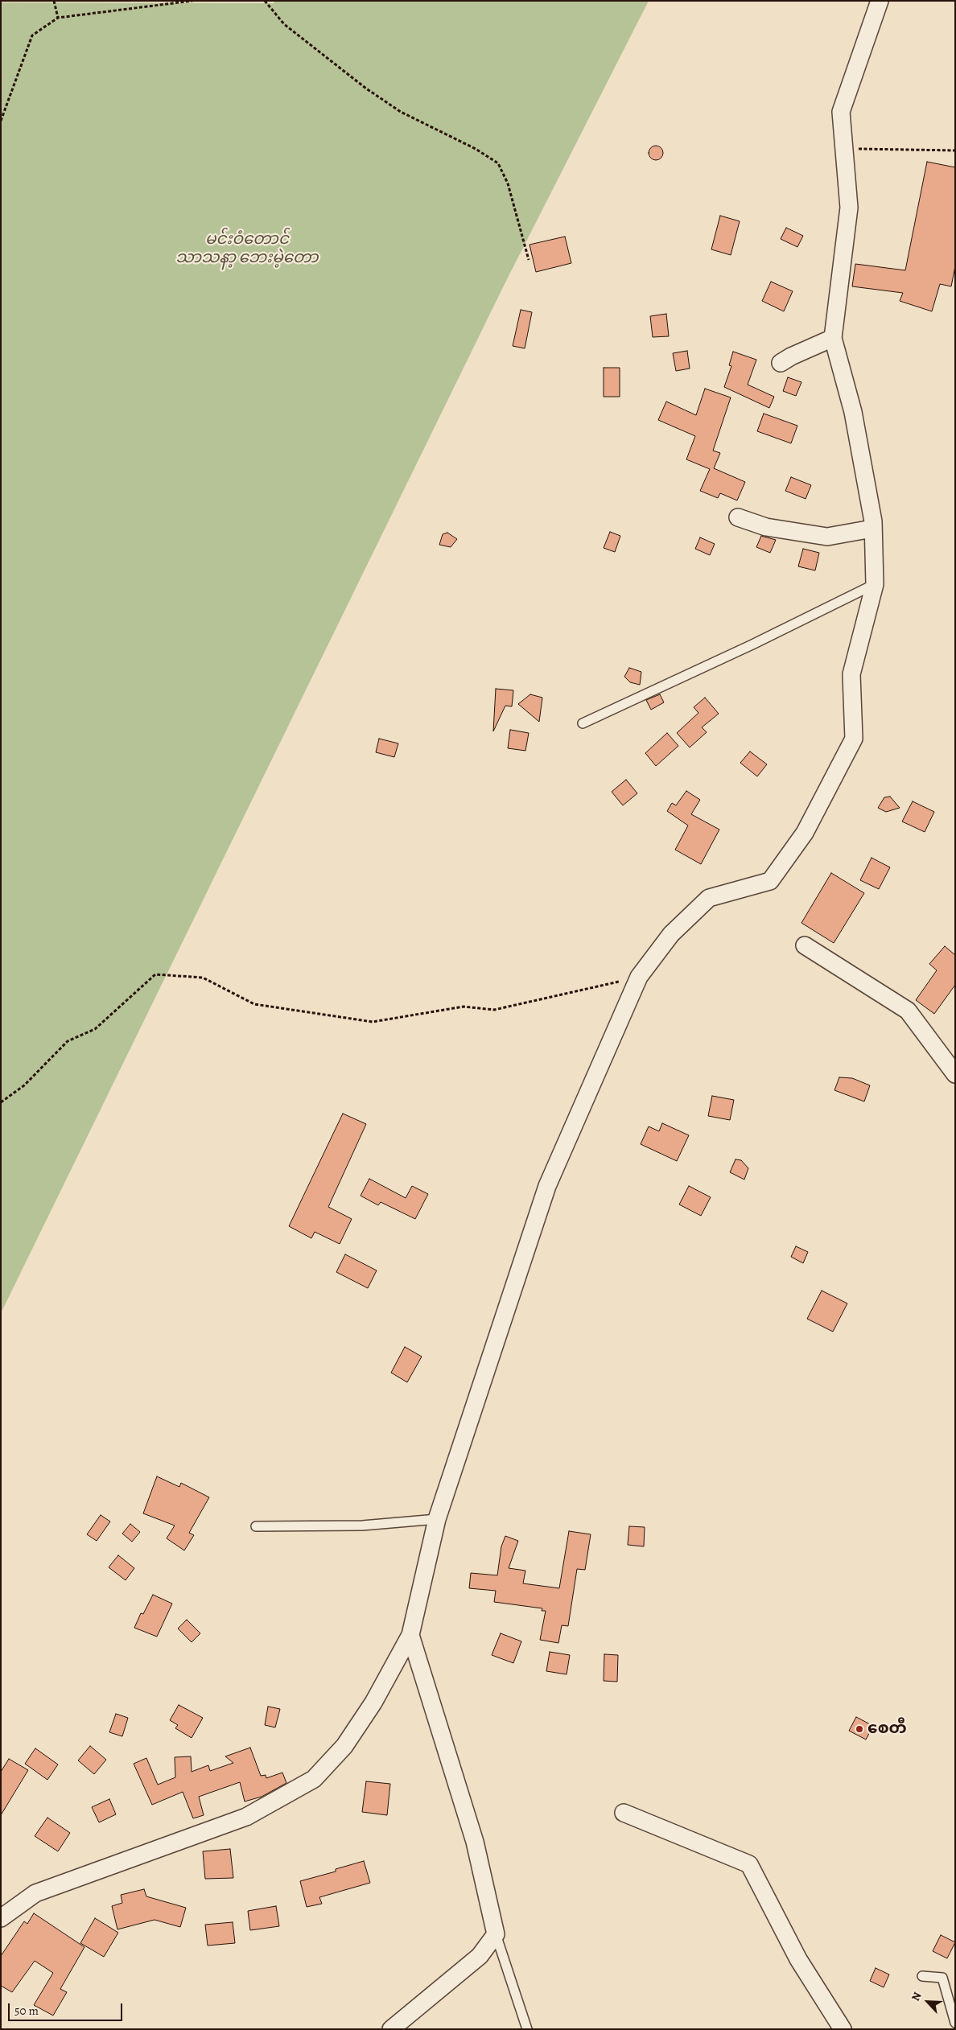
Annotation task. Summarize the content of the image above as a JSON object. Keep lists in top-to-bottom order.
{
  "parks": ["မင်းဝံတောင် သာသနာ့ ‌ဘေးမဲ့တော"],
  "places": ["စေတီ"],
  "scale_bar": "50 m",
  "north": "top left"
}
